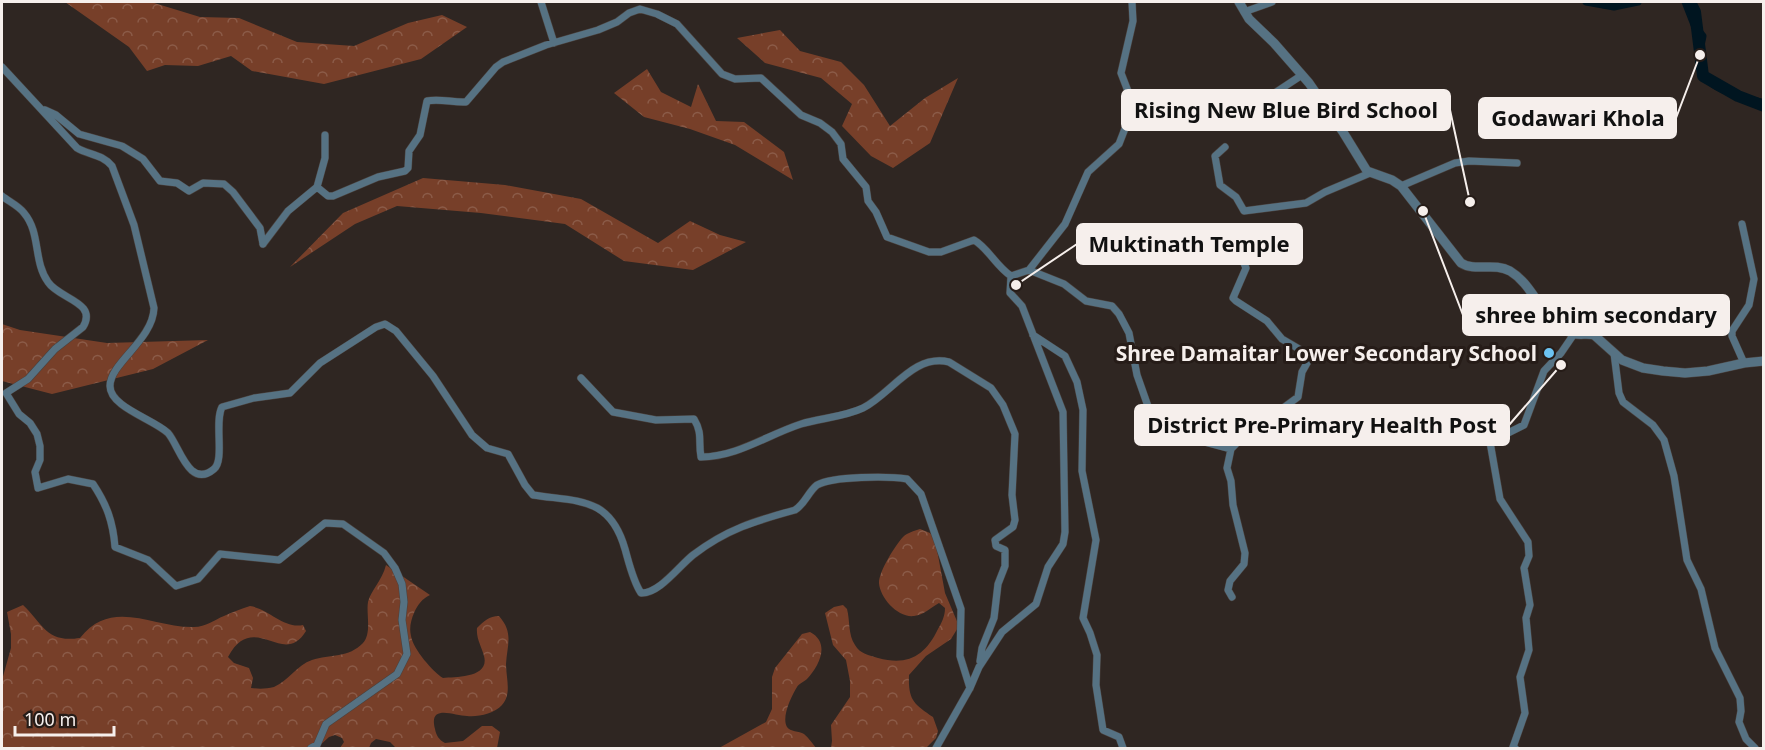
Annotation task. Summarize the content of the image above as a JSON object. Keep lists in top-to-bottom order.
{
  "places": [
    "Godawari Khola",
    "Rising New Blue Bird School",
    "shree bhim secondary",
    "Muktinath Temple",
    "Shree Damaitar Lower Secondary School",
    "District Pre-Primary Health Post"
  ],
  "scale_bar": "100 m"
}
